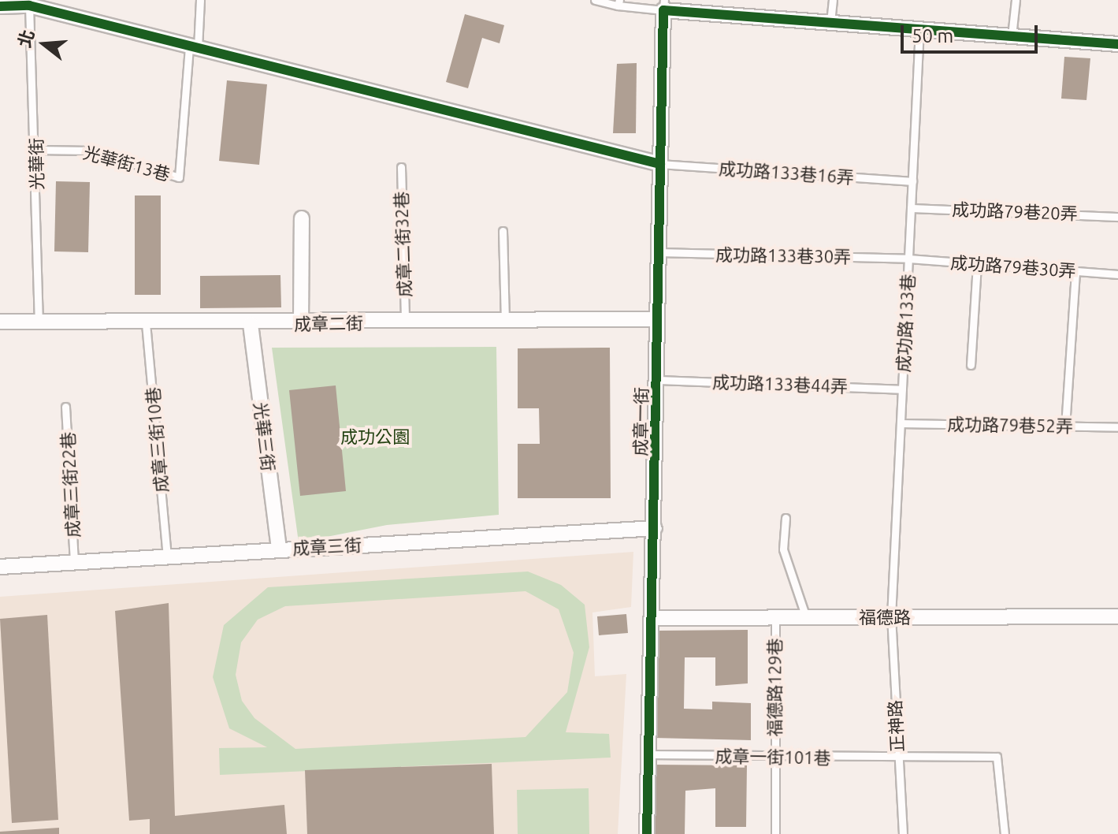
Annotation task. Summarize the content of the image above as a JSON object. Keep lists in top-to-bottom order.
{
  "streets": {
    "street": [
      "成章二街",
      "成章一街",
      "光華三街",
      "成章三街",
      "福德路"
    ],
    "lane": [
      "光華街13巷",
      "光華街",
      "成功路133巷16弄",
      "成功路79巷20弄",
      "成章二街32巷",
      "成功路133巷30弄",
      "成功路79巷30弄",
      "成功路133巷",
      "成功路133巷44弄",
      "成功路79巷52弄",
      "成章三街10巷",
      "成章三街22巷",
      "福德路129巷",
      "正神路",
      "成章一街101巷"
    ]
  },
  "crossings": [
    ["光華街13巷", "光華街"],
    ["光華街", "成章二街"],
    ["成功路133巷16弄", "成功路133巷"],
    ["成功路133巷16弄", "成章一街"],
    ["成功路79巷20弄", "成功路133巷"],
    ["成章二街32巷", "成章二街"],
    ["成功路133巷30弄", "成功路79巷30弄"],
    ["成功路133巷30弄", "成功路133巷"],
    ["成功路133巷30弄", "成章一街"],
    ["成功路79巷30弄", "成功路133巷"],
    ["成章二街", "成章一街"],
    ["成章二街", "光華三街"],
    ["成章二街", "成章三街10巷"],
    ["成功路133巷", "成功路133巷44弄"],
    ["成功路133巷", "成功路79巷52弄"],
    ["成功路133巷", "福德路"],
    ["成功路133巷", "正神路"],
    ["成功路133巷44弄", "成章一街"],
    ["成章一街", "成章三街"],
    ["成章一街", "福德路"],
    ["成章一街", "成章一街101巷"],
    ["光華三街", "成章三街"],
    ["成章三街10巷", "成章三街"],
    ["成章三街22巷", "成章三街"],
    ["福德路", "福德路129巷"],
    ["福德路", "正神路"],
    ["福德路129巷", "成章一街101巷"],
    ["正神路", "成章一街101巷"]
  ],
  "parks": ["成功公園"],
  "scale_bar": "50 m",
  "north": "left"
}
